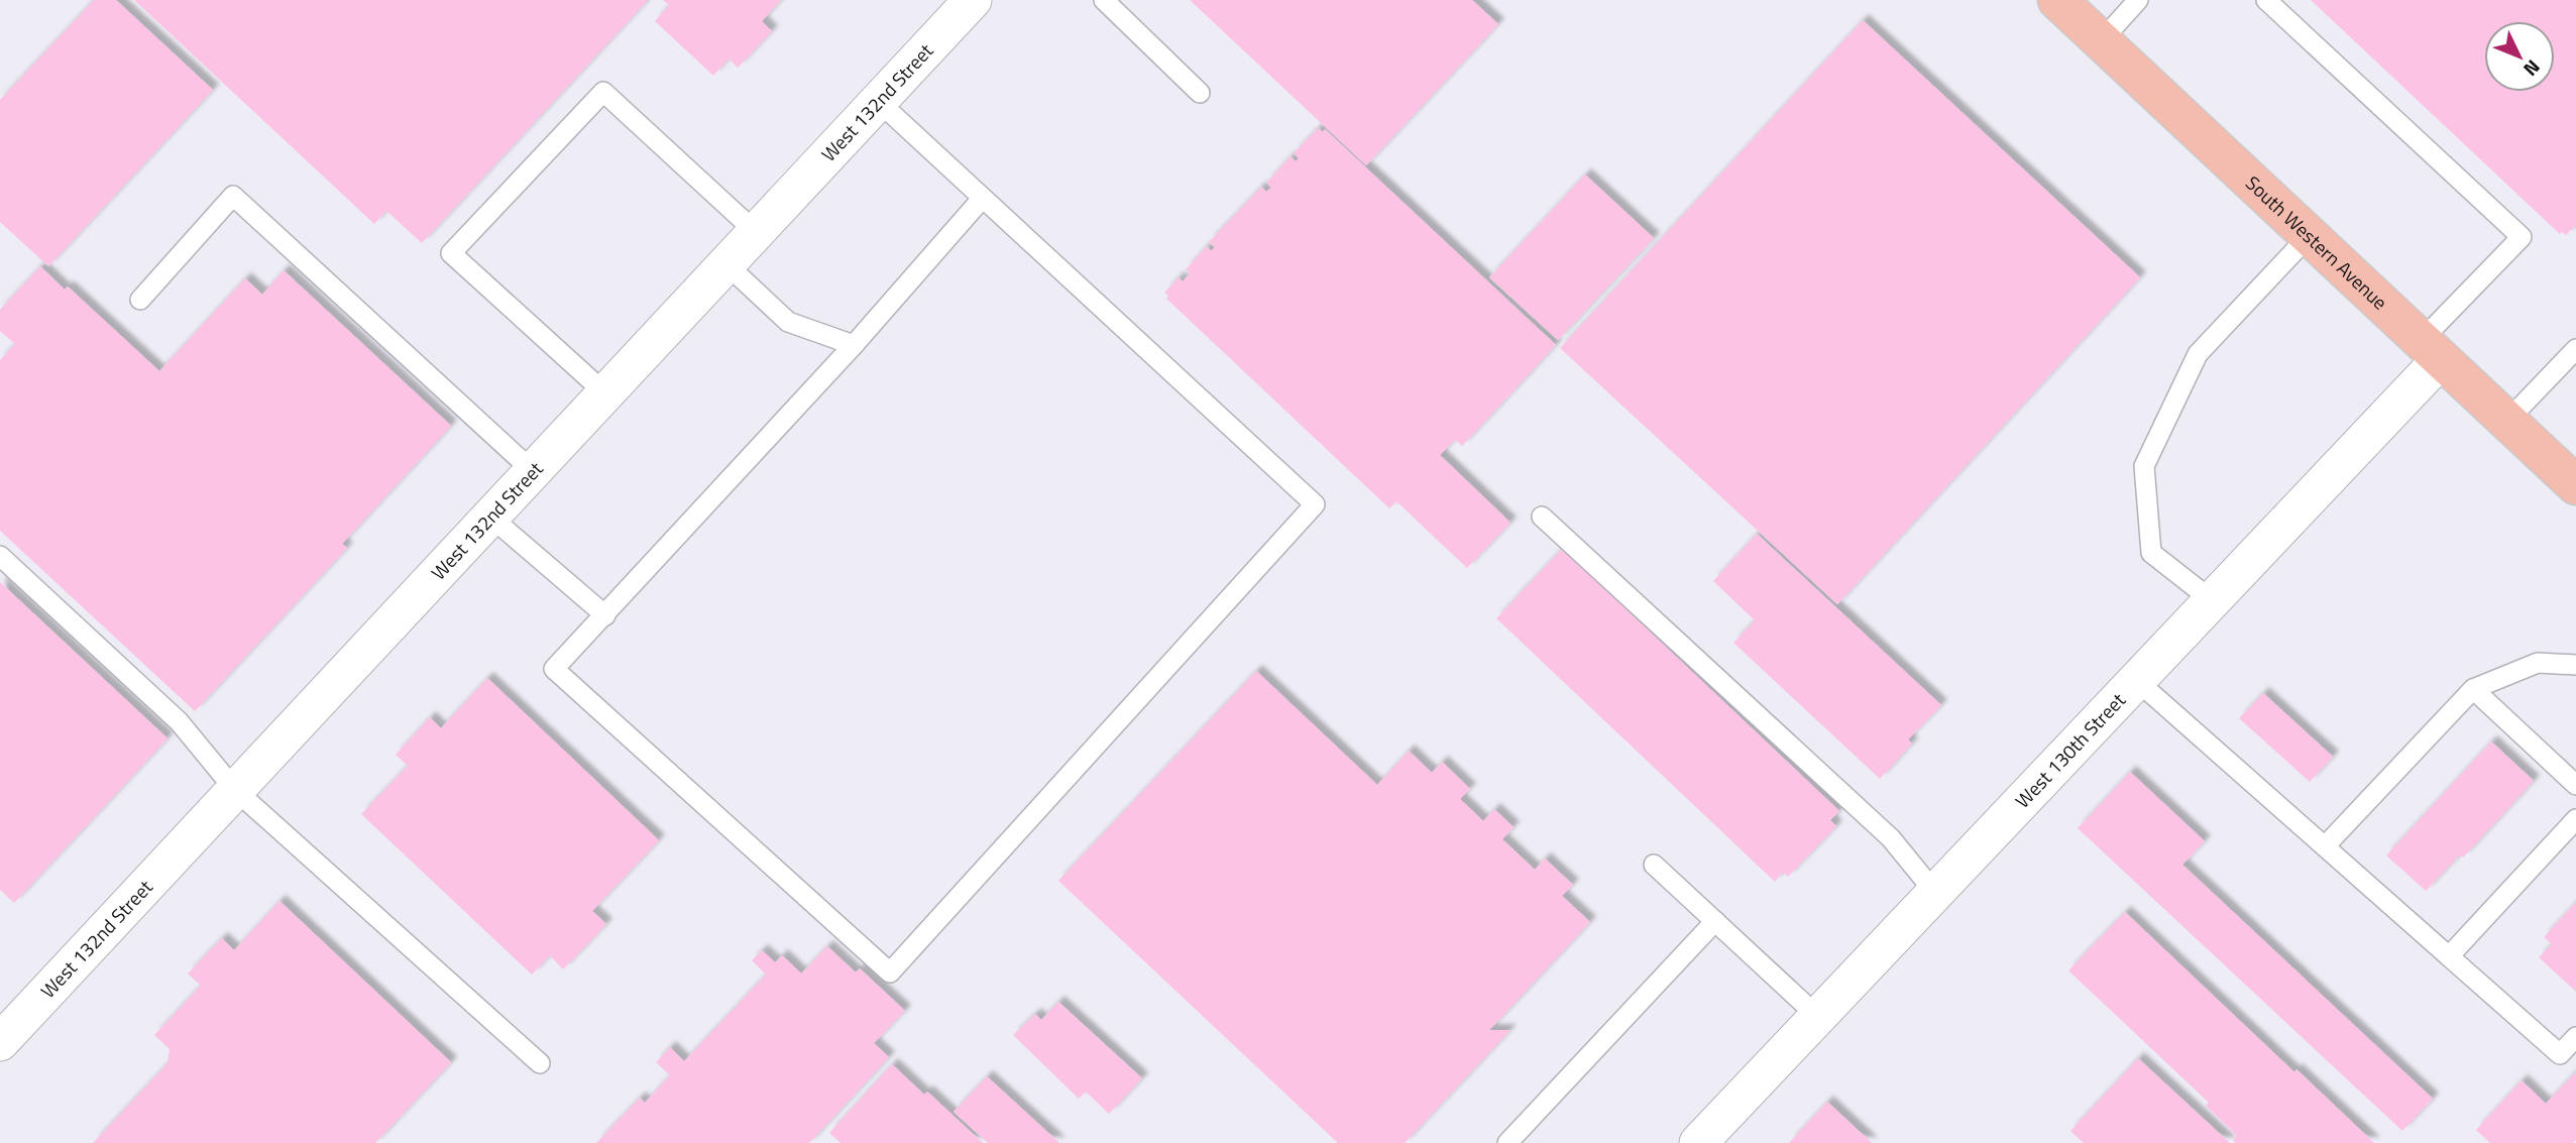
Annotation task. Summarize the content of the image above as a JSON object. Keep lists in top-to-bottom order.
{
  "streets": {
    "main road": ["South Western Avenue"],
    "street": ["West 132nd Street", "West 130th Street"]
  },
  "crossings": [
    ["South Western Avenue", "West 130th Street"]
  ],
  "north": "bottom right"
}
